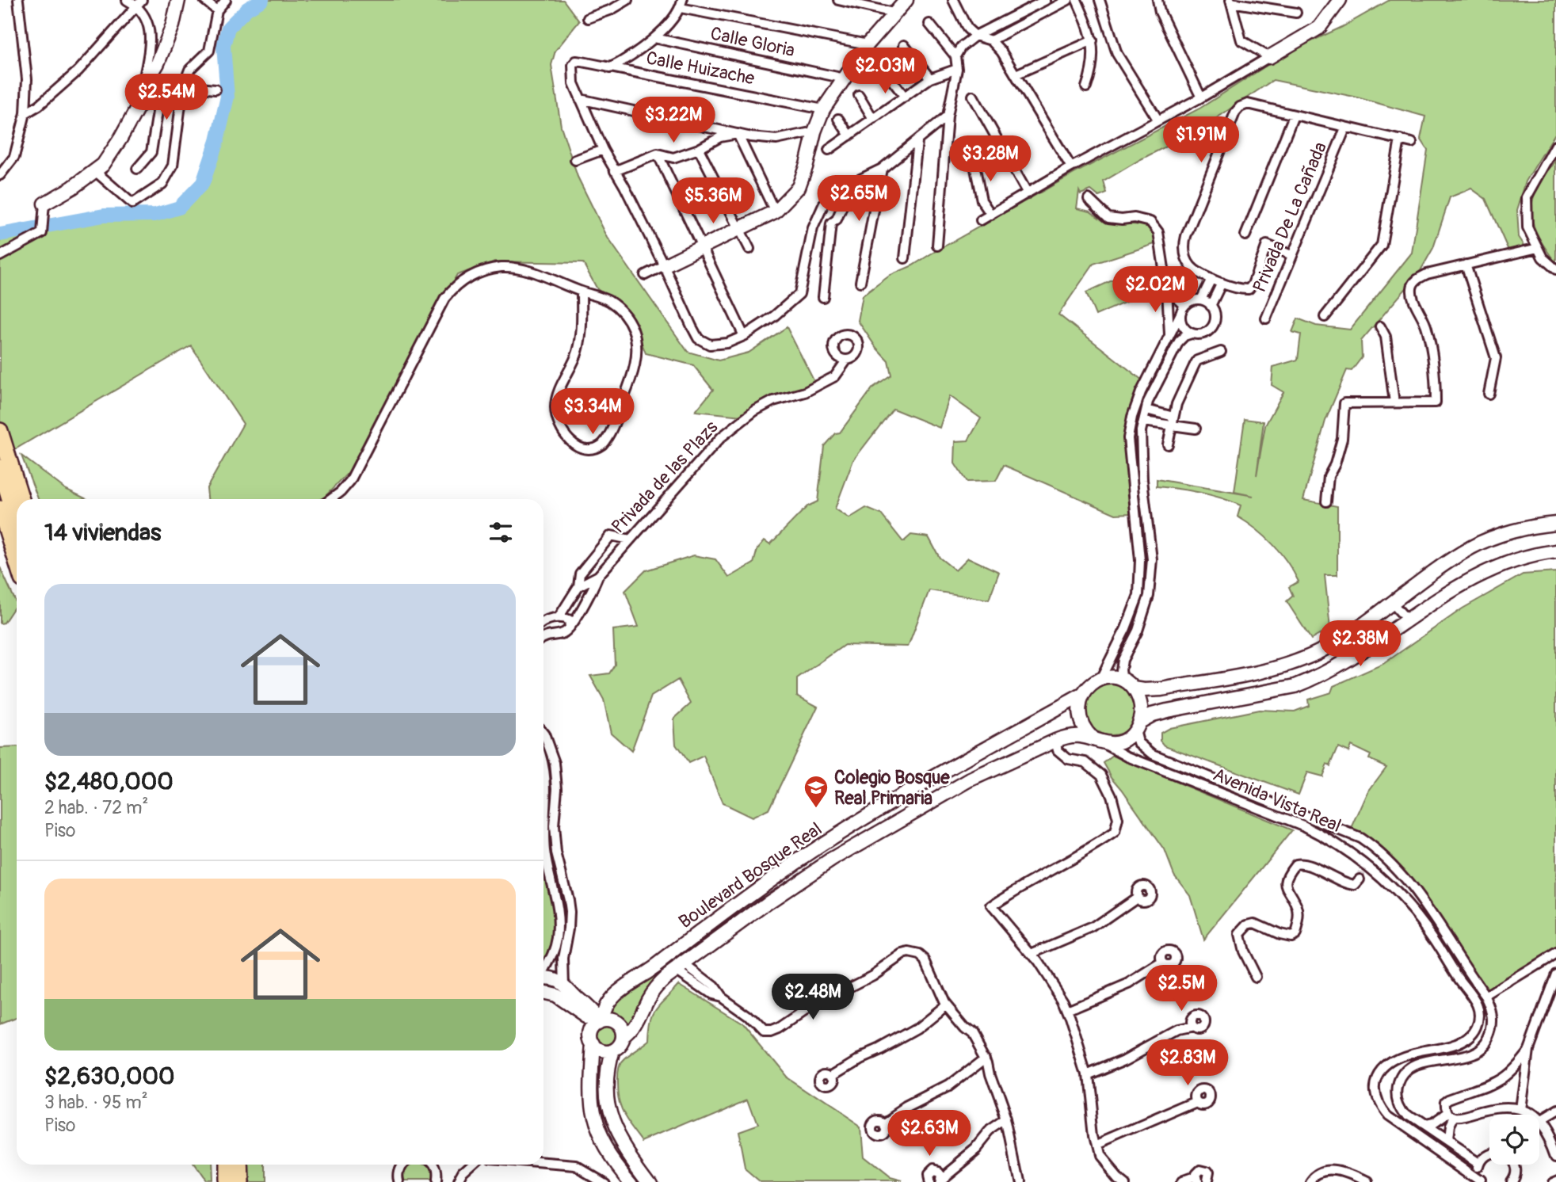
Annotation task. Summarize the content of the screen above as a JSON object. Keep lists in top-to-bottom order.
{
  "streets": {
    "street": [
      "Calle Gloria",
      "Calle Huizache",
      "Privada De La Cañada",
      "Privada de las Plazs",
      "Avenida Vista Real",
      "Boulevard Bosque Real"
    ]
  },
  "crossings": [
    ["Avenida Vista Real", "Boulevard Bosque Real"]
  ],
  "places": {
    "school or university": ["Colegio Bosque Real Primaria"]
  },
  "page": {
    "price": [
      "$2.03M",
      "$2.54M",
      "$3.22M",
      "$1.91M",
      "$3.28M",
      "$2.65M",
      "$5.36M",
      "$2.02M",
      "$3.34M",
      "$2.38M",
      "$2.5M",
      "$2.48M",
      "$2.83M",
      "$2.63M"
    ],
    "heading": "14 viviendas",
    "list": [
      {
        "name": "$2,480,000",
        "note": "2 hab. · 72 m² · Piso"
      },
      {
        "name": "$2,630,000",
        "note": "3 hab. · 95 m² · Piso"
      }
    ]
  }
}
